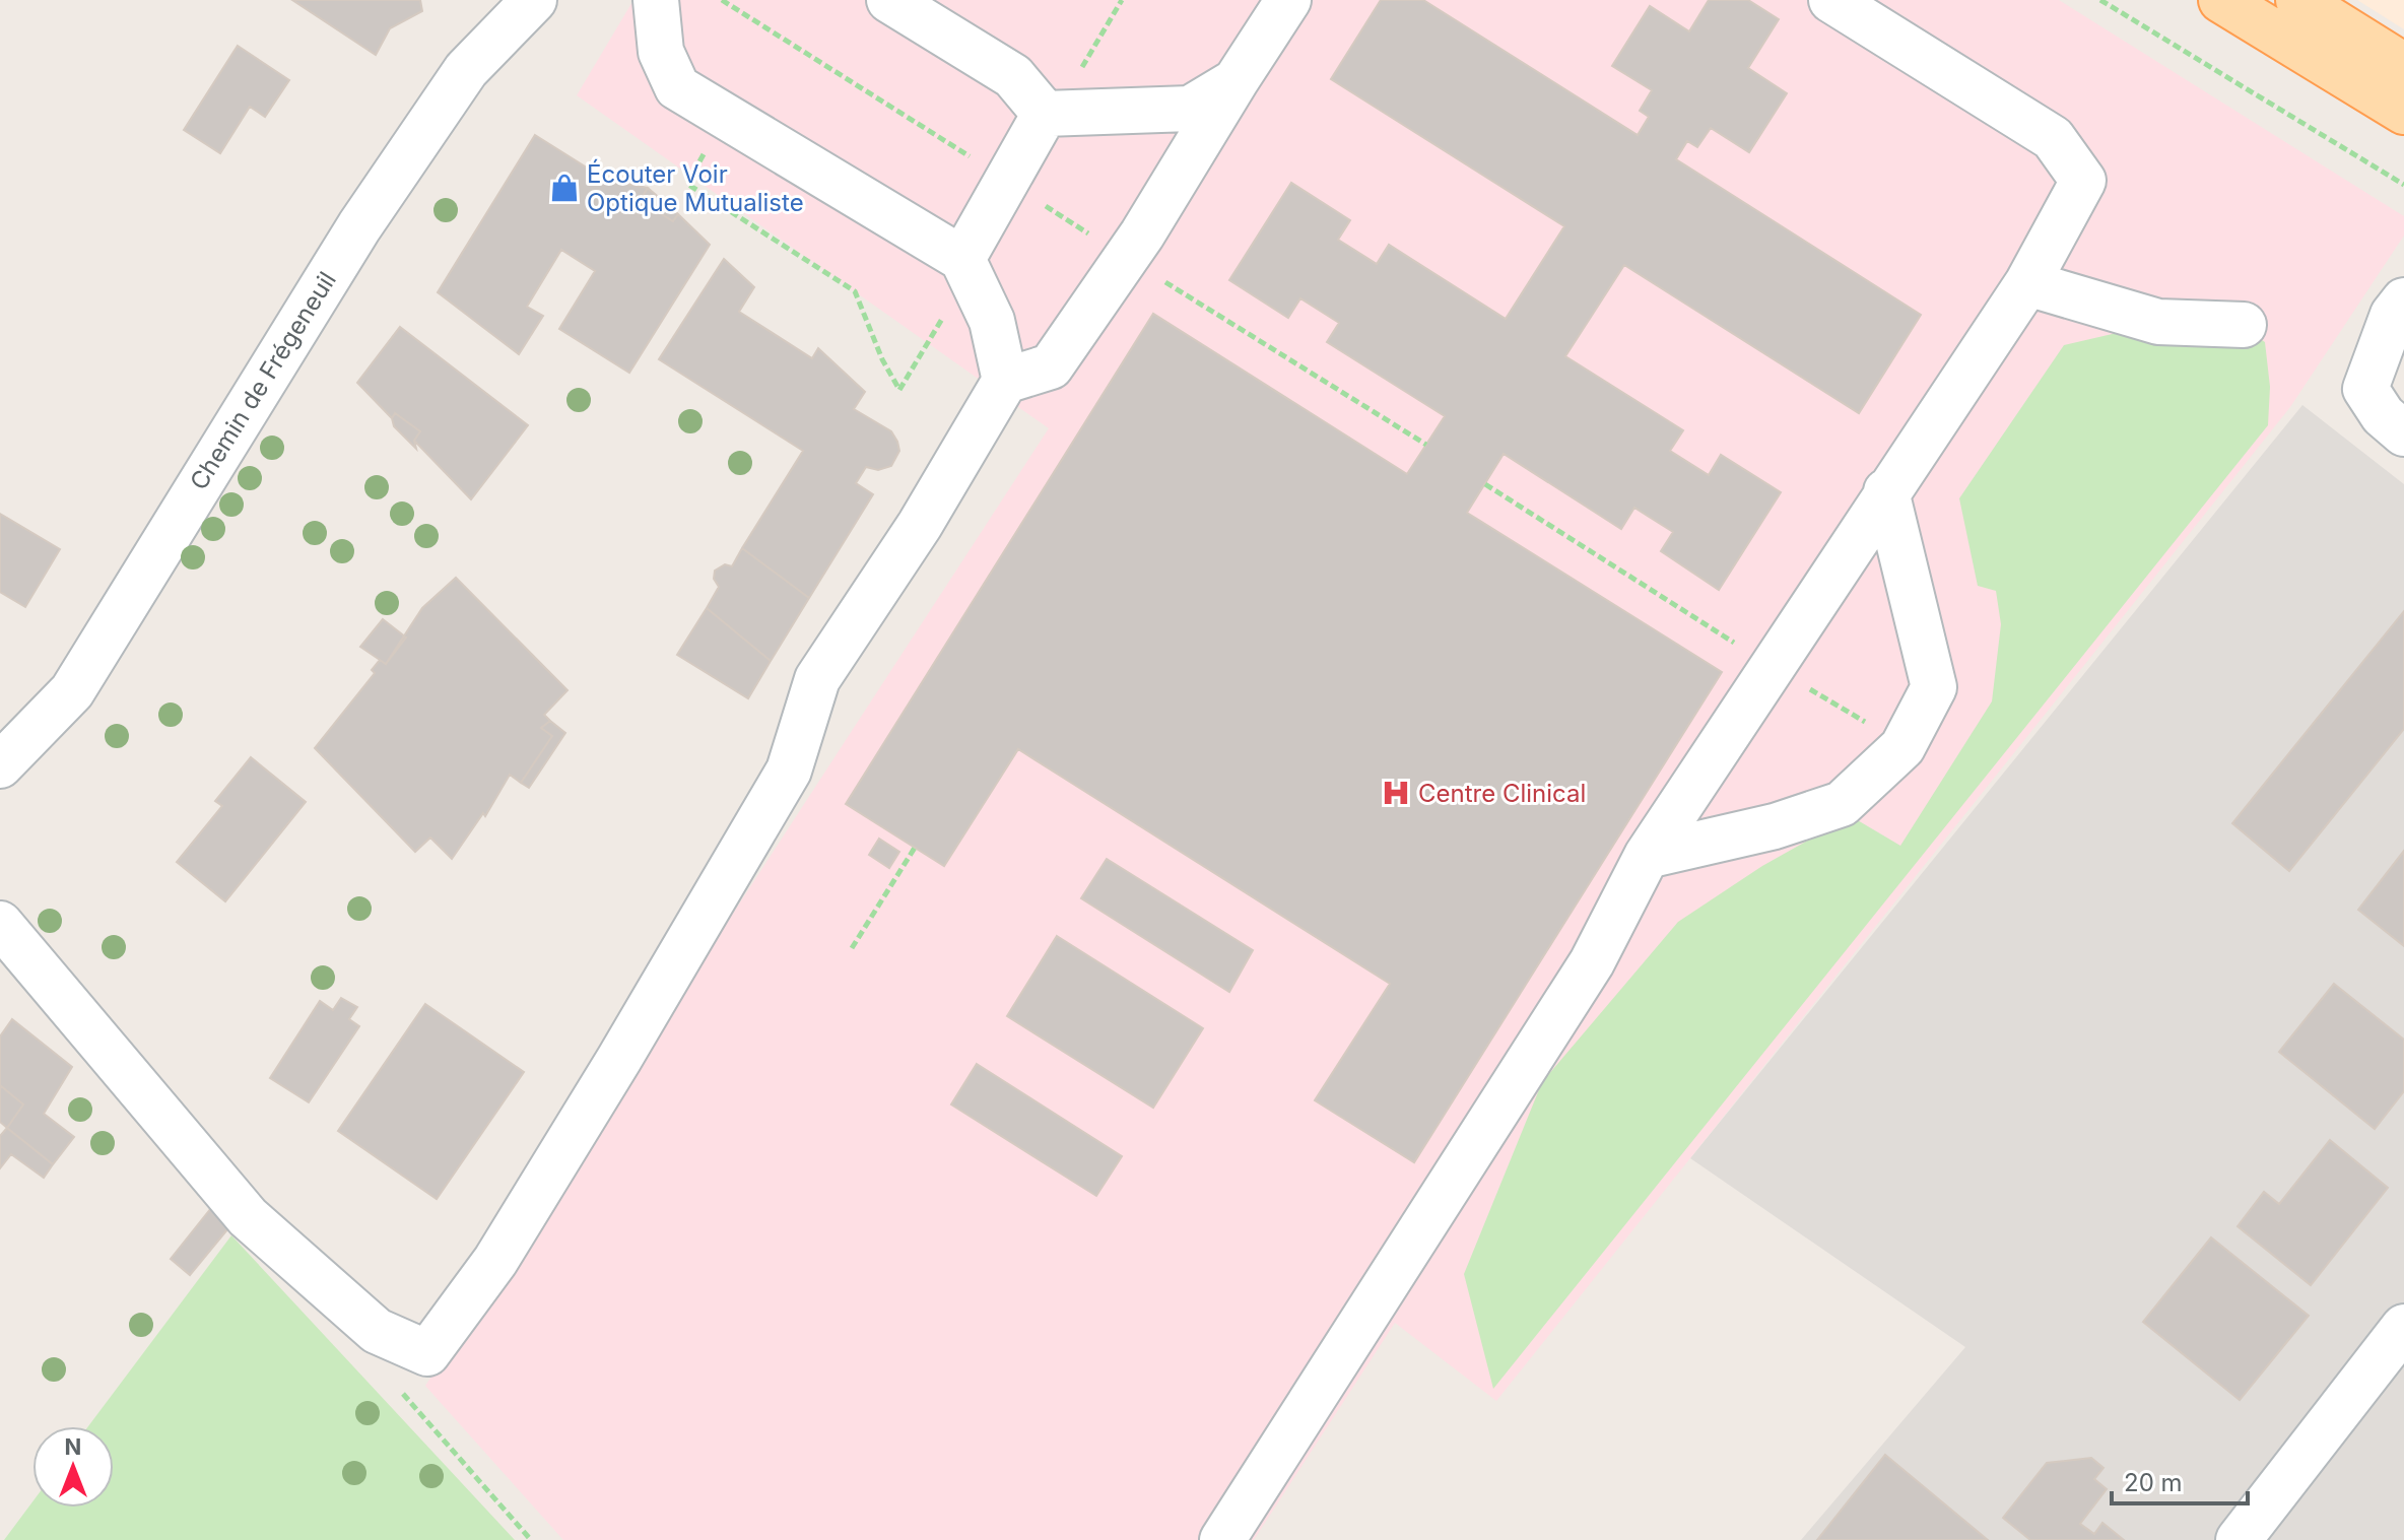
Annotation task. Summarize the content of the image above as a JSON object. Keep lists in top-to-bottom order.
{
  "streets": {
    "street": ["Chemin de Frégeneuil"]
  },
  "places": {
    "shop": ["Écouter Voir Optique Mutualiste"],
    "hospital": ["Centre Clinical"]
  },
  "scale_bar": "20 m",
  "north": "top"
}
